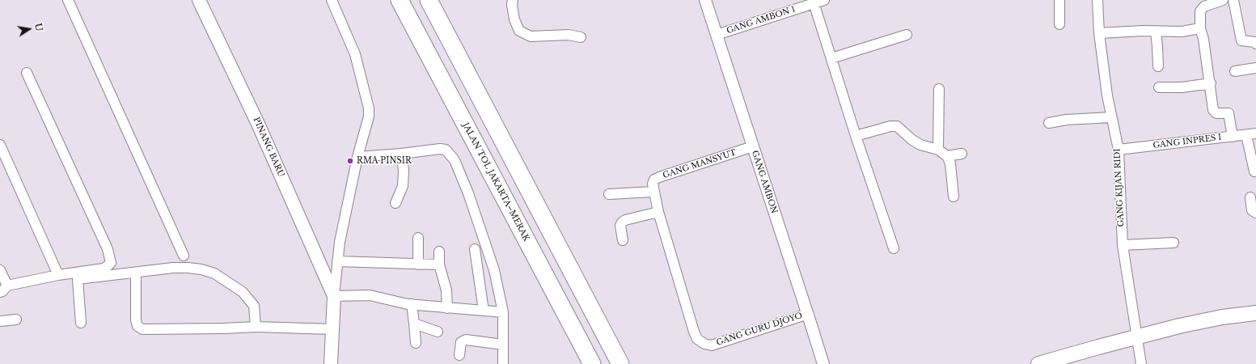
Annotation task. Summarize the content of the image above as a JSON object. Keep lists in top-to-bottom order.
{
  "streets": {
    "highway": ["JALAN TOL JAKARTA–MERAK"],
    "main road": ["PINANG BARU"],
    "street": [
      "GANG AMBON 1",
      "GANG INPRES I",
      "GANG MANSYUT",
      "GANG AMBON",
      "GANG KIJAN RIDI",
      "GANG GURU DJOYO"
    ]
  },
  "crossings": [
    ["GANG AMBON 1", "GANG AMBON"],
    ["GANG INPRES I", "GANG KIJAN RIDI"],
    ["GANG MANSYUT", "GANG AMBON"],
    ["GANG AMBON", "GANG GURU DJOYO"]
  ],
  "places": ["RMA PINSIR"],
  "north": "right"
}
